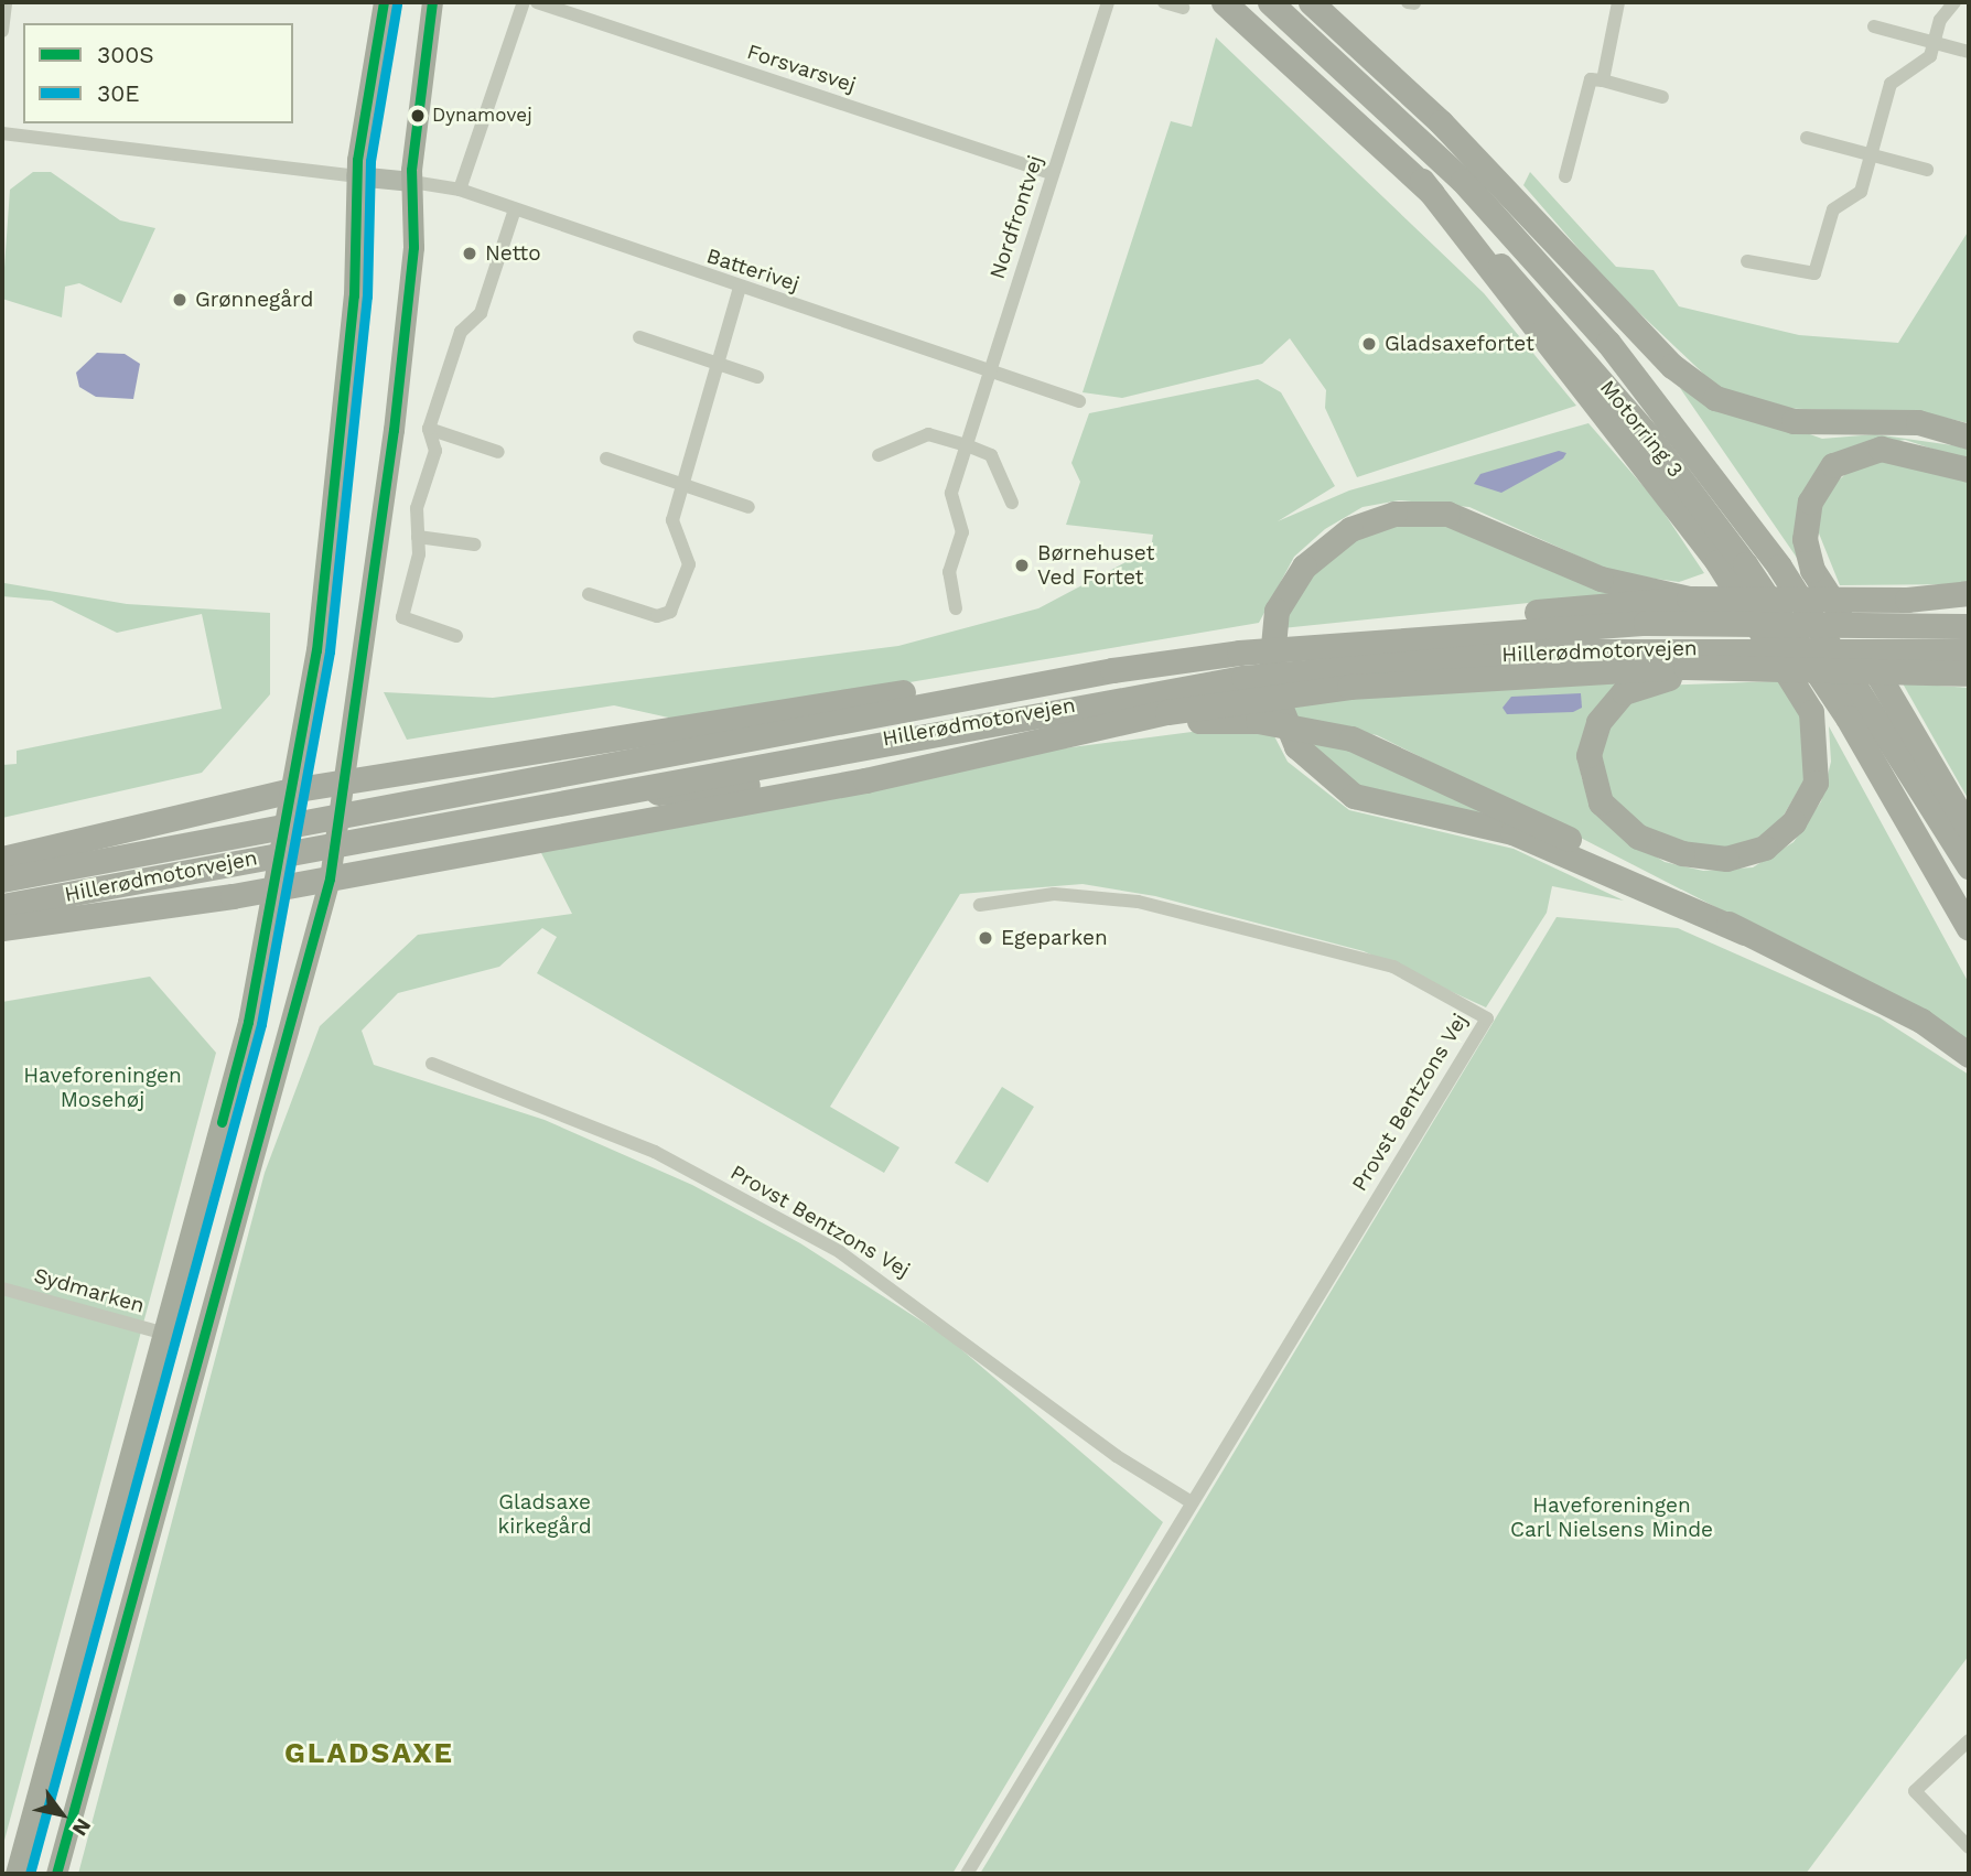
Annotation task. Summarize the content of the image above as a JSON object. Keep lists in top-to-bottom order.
{
  "streets": {
    "highway": ["Motorring 3", "Hillerødmotorvejen"],
    "street": [
      "Forsvarsvej",
      "Nordfrontvej",
      "Batterivej",
      "Provst Bentzons Vej",
      "Sydmarken"
    ]
  },
  "crossings": [
    ["Forsvarsvej", "Nordfrontvej"],
    ["Nordfrontvej", "Batterivej"]
  ],
  "districts": ["GLADSAXE"],
  "parks": ["Haveforeningen Mosehøj", "Gladsaxe kirkegård", "Haveforeningen Carl Nielsens Minde"],
  "places": [
    "Dynamovej",
    "Netto",
    "Grønnegård",
    "Gladsaxefortet",
    "Børnehuset Ved Fortet",
    "Egeparken"
  ],
  "lines": ["transit line 300S", "transit line 30E"],
  "legend": ["300S", "30E"],
  "north": "bottom right"
}
